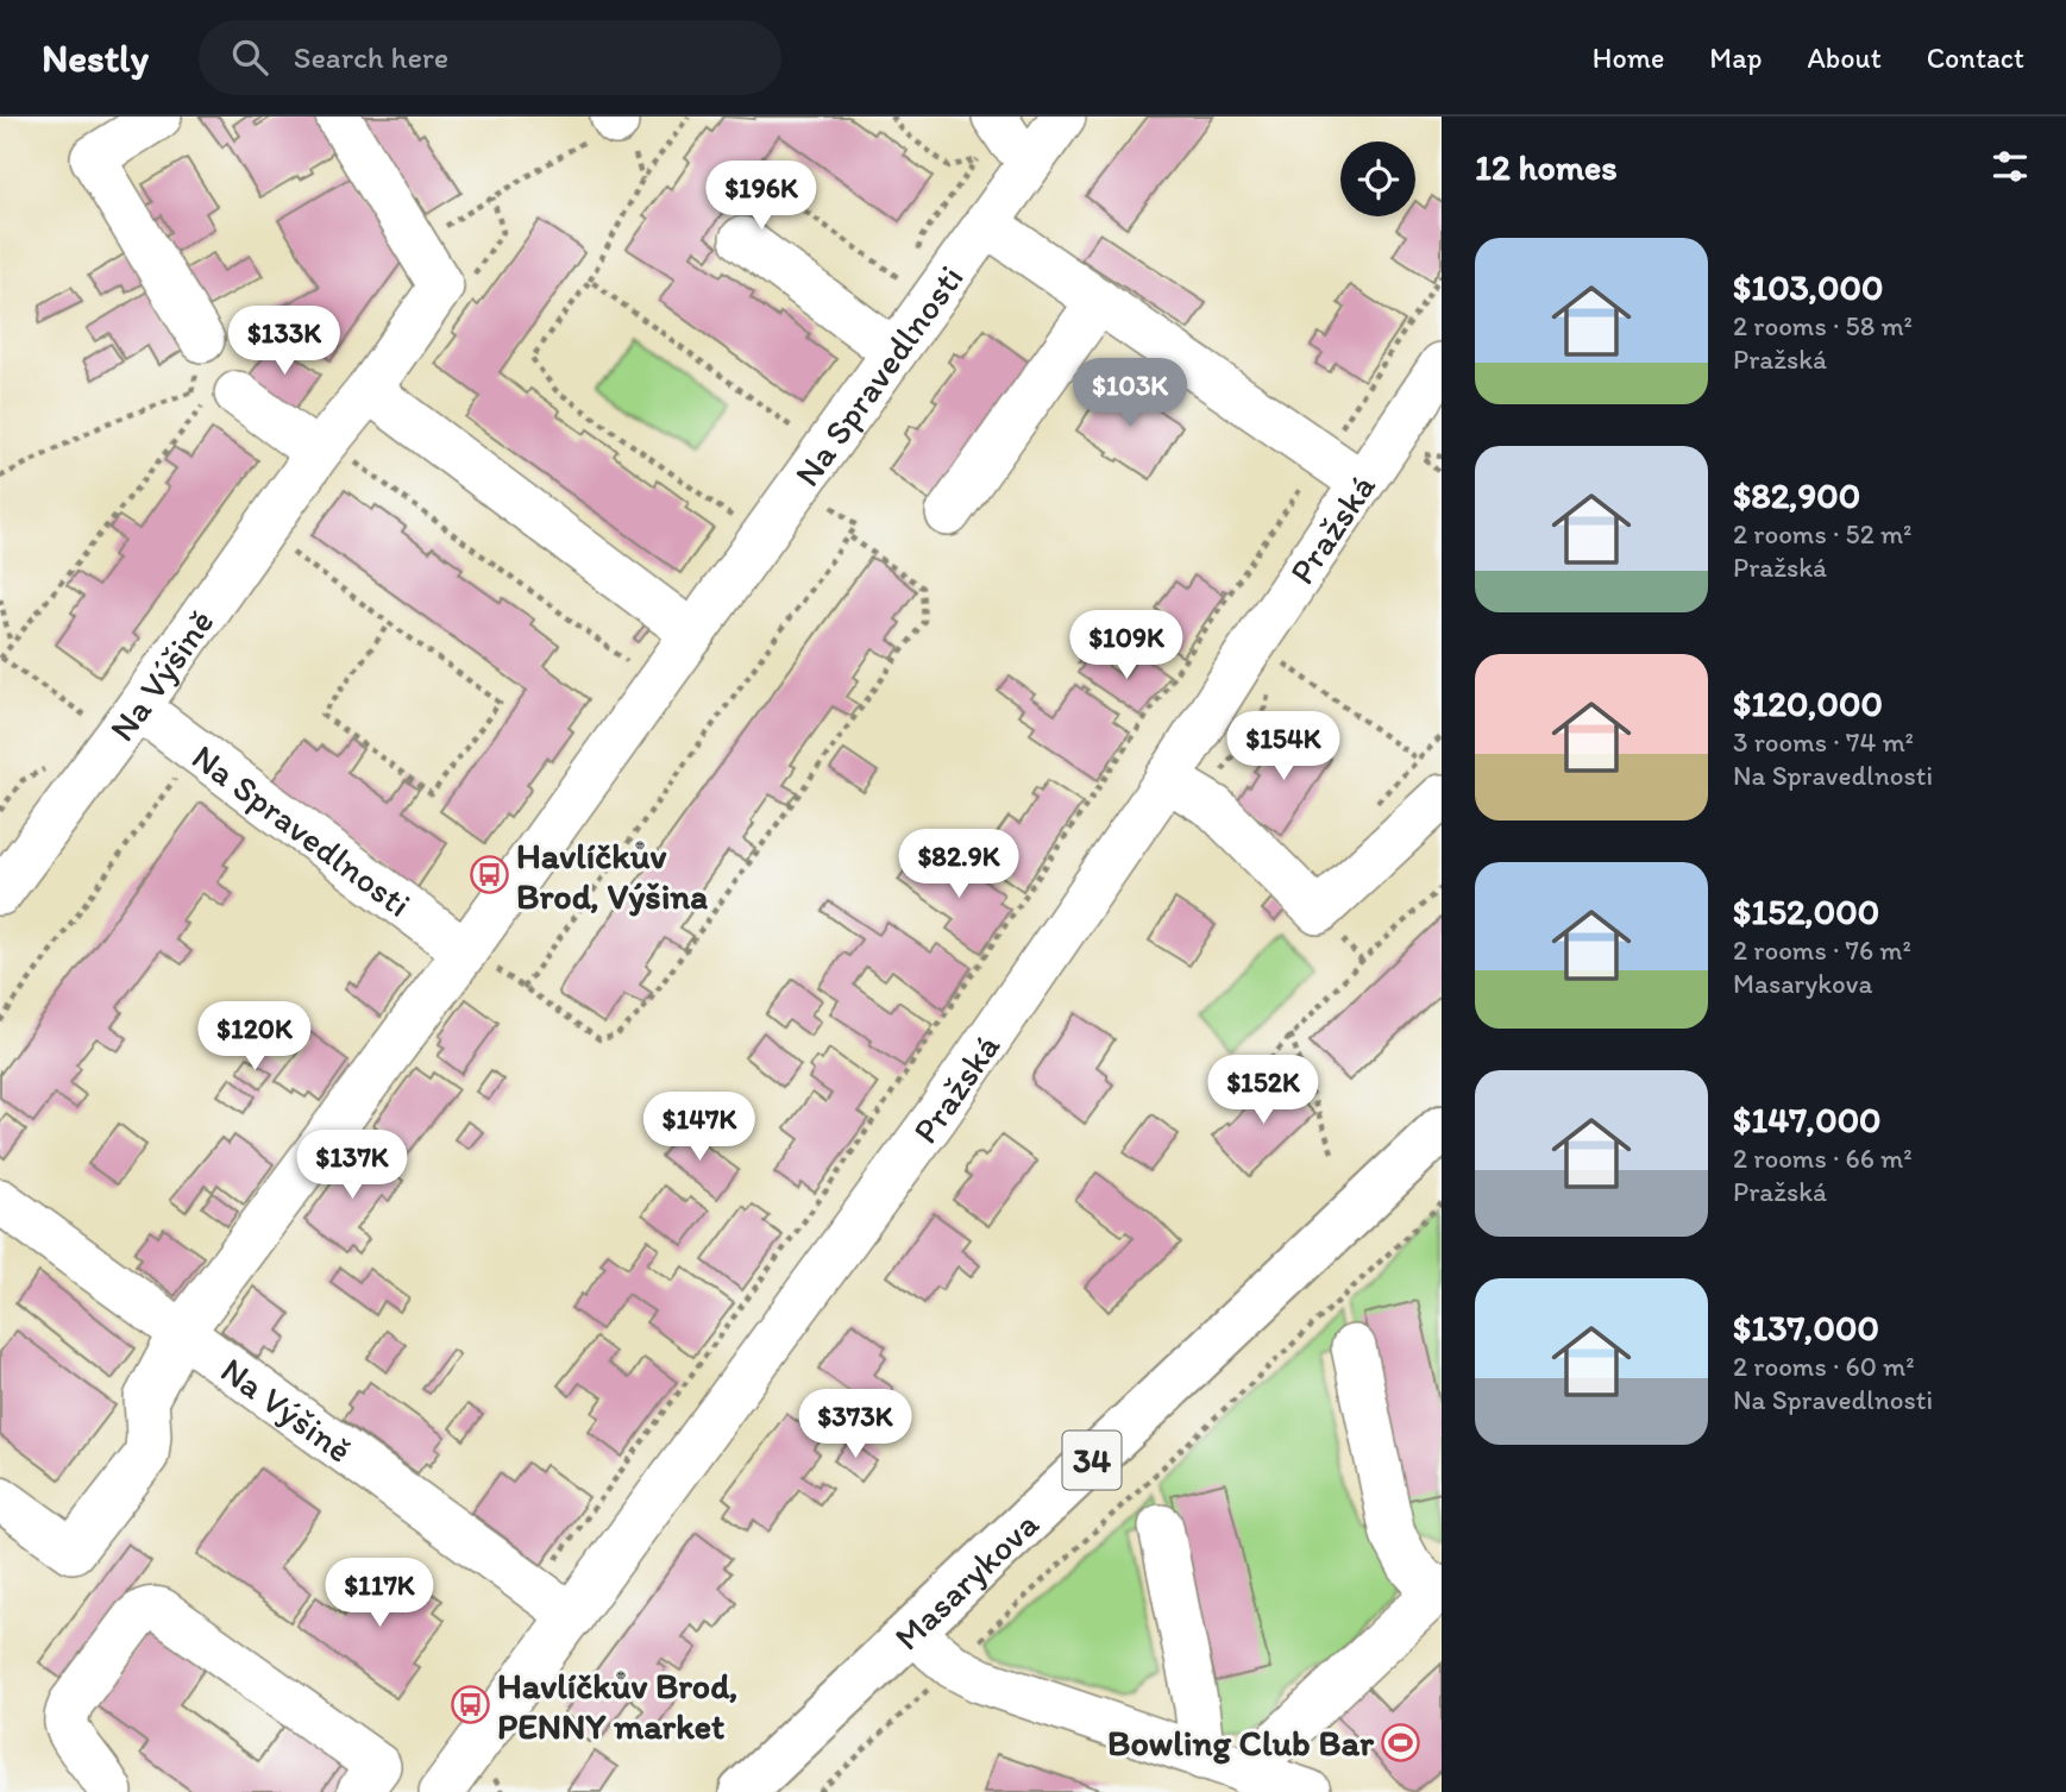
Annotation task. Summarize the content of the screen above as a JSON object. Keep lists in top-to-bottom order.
{
  "streets": {
    "main road": ["34", "Masarykova"],
    "street": ["Na Spravedlnosti", "Pražská", "Na Výšině"]
  },
  "crossings": [
    ["Na Spravedlnosti", "Na Výšině"],
    ["Pražská", "Na Výšině"]
  ],
  "places": {
    "bus stop": ["Havlíčkův Brod, Výšina", "Havlíčkův Brod, PENNY market"],
    "sports": ["Bowling Club Bar"]
  },
  "page": {
    "header": "Nestly",
    "search": "Search here",
    "nav": [
      "Home",
      "Map",
      "About",
      "Contact"
    ],
    "heading": "12 homes",
    "price": [
      "$196K",
      "$133K",
      "$103K",
      "$109K",
      "$154K",
      "$82.9K",
      "$120K",
      "$152K",
      "$147K",
      "$137K",
      "$373K",
      "$117K"
    ],
    "list": [
      {
        "name": "$103,000",
        "note": "2 rooms · 58 m² · Pražská"
      },
      {
        "name": "$82,900",
        "note": "2 rooms · 52 m² · Pražská"
      },
      {
        "name": "$120,000",
        "note": "3 rooms · 74 m² · Na Spravedlnosti"
      },
      {
        "name": "$152,000",
        "note": "2 rooms · 76 m² · Masarykova"
      },
      {
        "name": "$147,000",
        "note": "2 rooms · 66 m² · Pražská"
      },
      {
        "name": "$137,000",
        "note": "2 rooms · 60 m² · Na Spravedlnosti"
      }
    ]
  }
}
